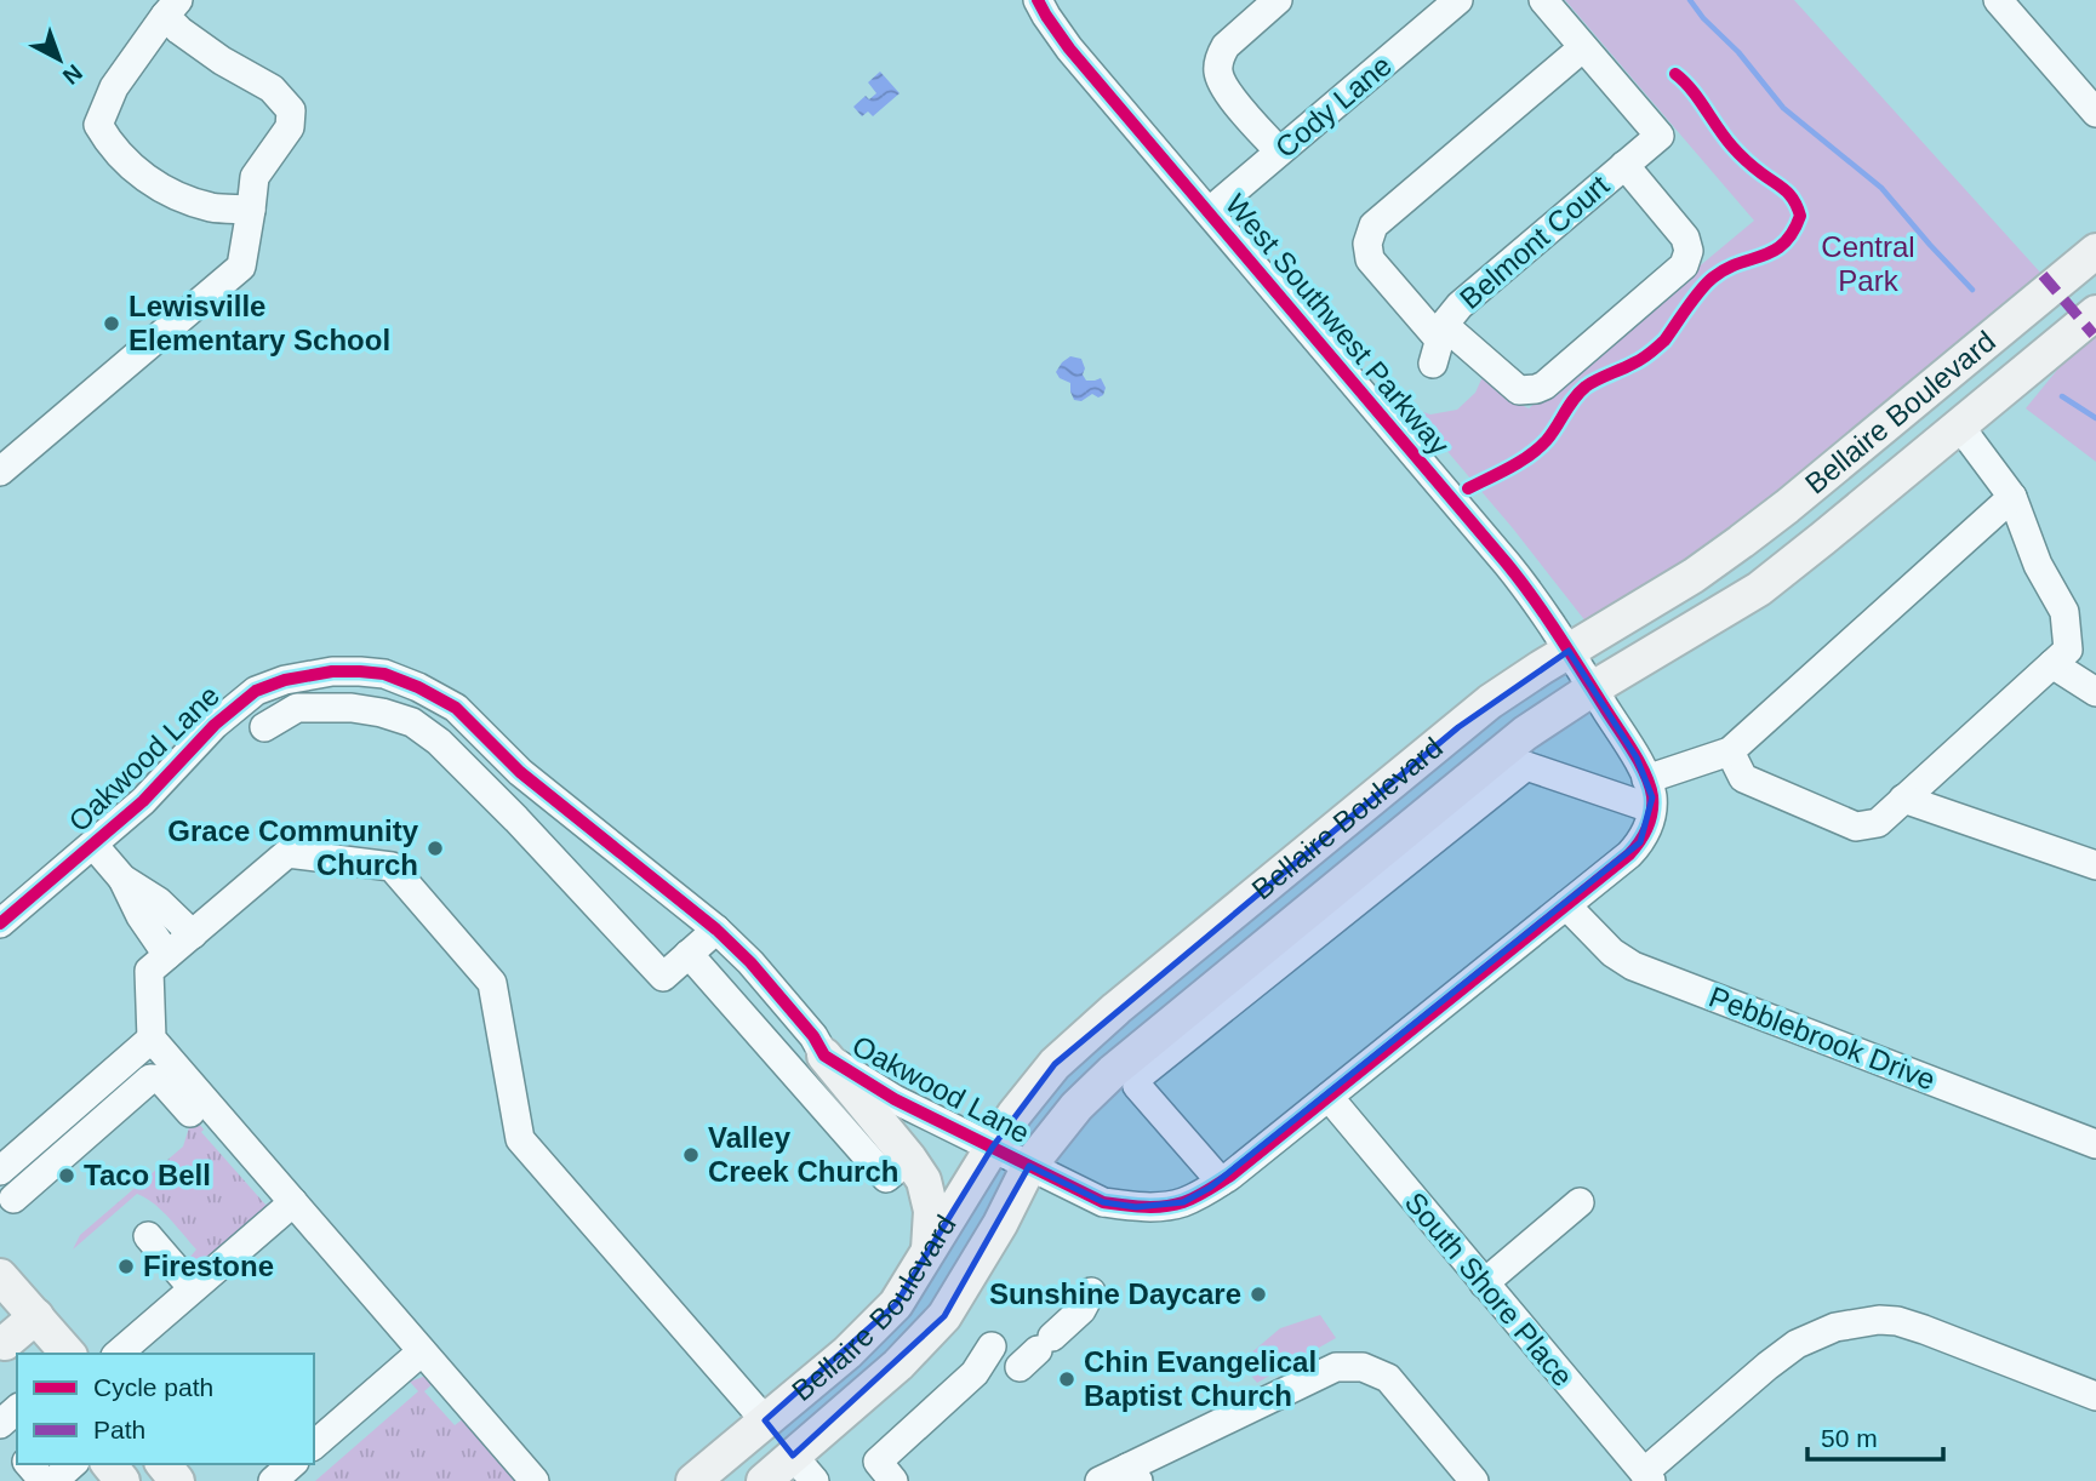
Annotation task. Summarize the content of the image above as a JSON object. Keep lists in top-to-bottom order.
{
  "streets": {
    "main road": ["Bellaire Boulevard"],
    "street": [
      "Cody Lane",
      "Belmont Court",
      "West Southwest Parkway",
      "Oakwood Lane",
      "Pebblebrook Drive",
      "South Shore Place"
    ]
  },
  "crossings": [
    ["Cody Lane", "West Southwest Parkway"],
    ["West Southwest Parkway", "Bellaire Boulevard"],
    ["Bellaire Boulevard", "Oakwood Lane"],
    ["Oakwood Lane", "Pebblebrook Drive"],
    ["Oakwood Lane", "South Shore Place"]
  ],
  "parks": ["Central Park"],
  "places": [
    "Lewisville Elementary School",
    "Grace Community Church",
    "Valley Creek Church",
    "Taco Bell",
    "Firestone",
    "Sunshine Daycare",
    "Chin Evangelical Baptist Church"
  ],
  "legend": ["Cycle path", "Path"],
  "scale_bar": "50 m",
  "north": "bottom right"
}
